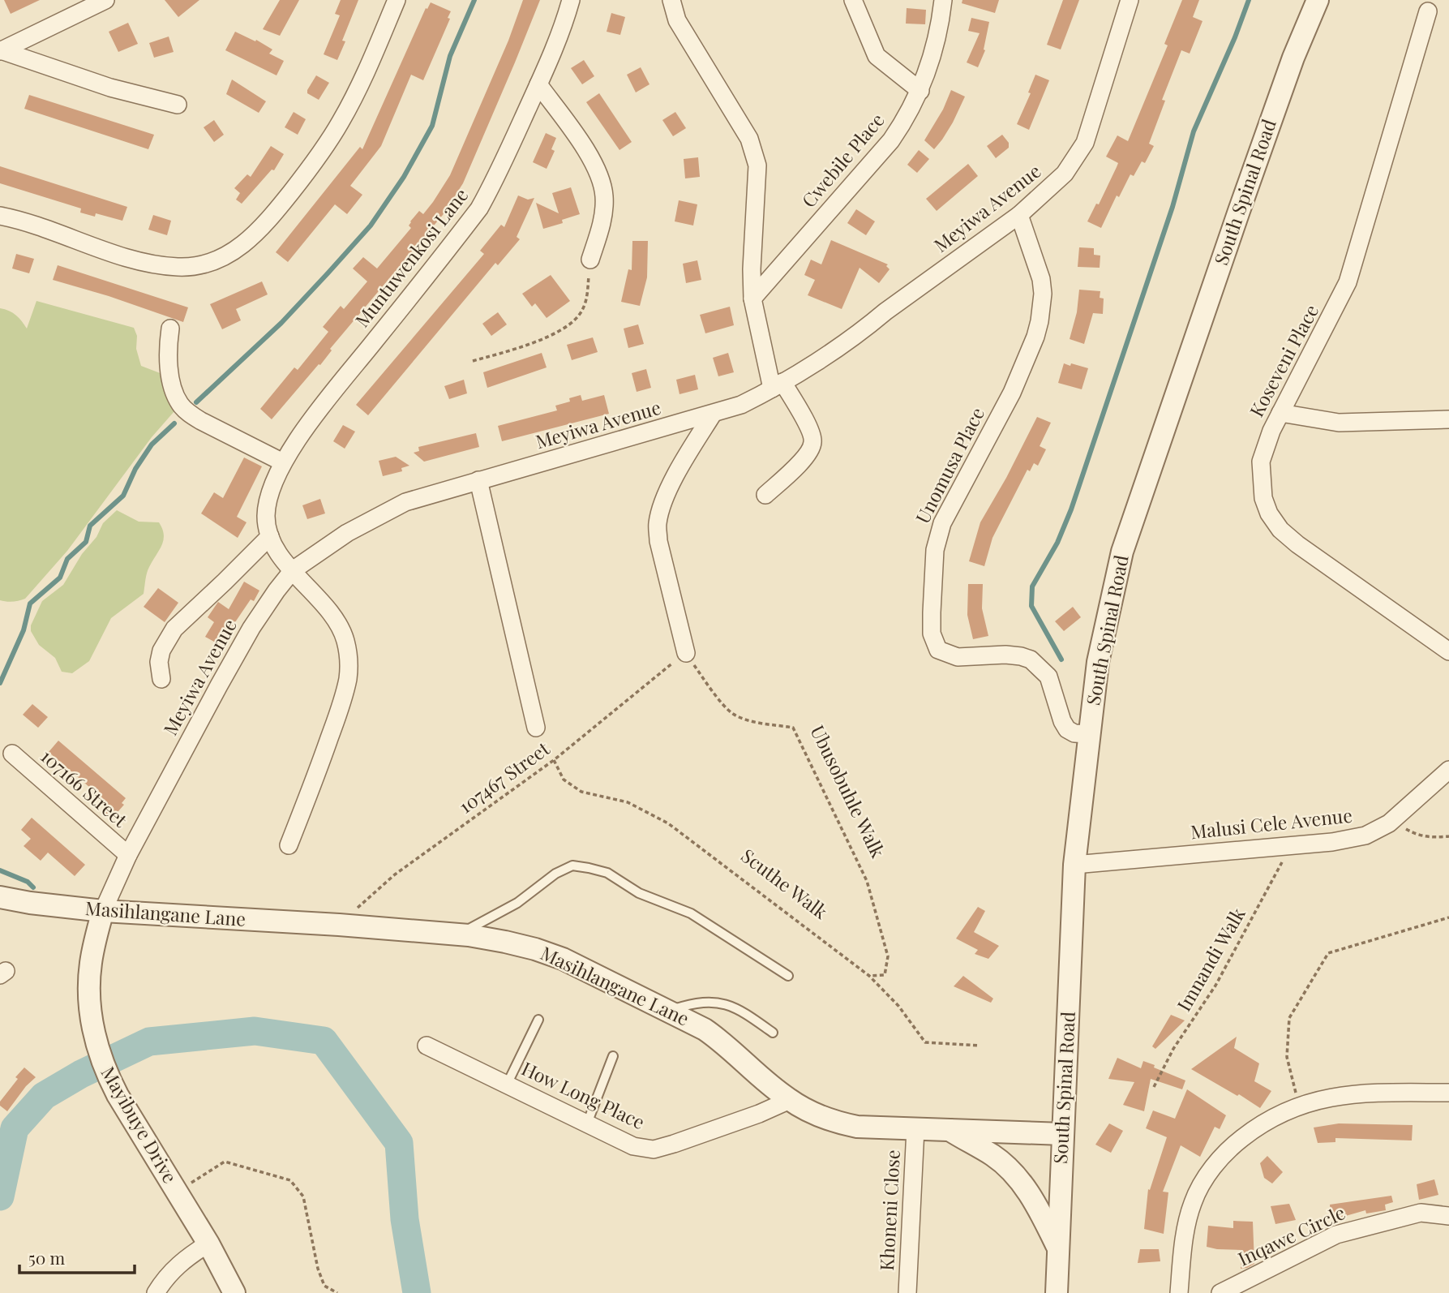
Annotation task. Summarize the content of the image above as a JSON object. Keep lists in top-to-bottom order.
{
  "streets": {
    "street": [
      "Cwebile Place",
      "South Spinal Road",
      "Meyiwa Avenue",
      "Muntuwenkosi Lane",
      "Koseveni Place",
      "Unomusa Place",
      "107166 Street",
      "Malusi Cele Avenue",
      "Masihlangane Lane",
      "How Long Place",
      "Mayibuye Drive",
      "Khoneni Close",
      "Inqawe Circle"
    ],
    "path": [
      "107467 Street",
      "Ubusobuhle Walk",
      "Scuthe Walk",
      "Imnandi Walk"
    ]
  },
  "crossings": [
    ["South Spinal Road", "Unomusa Place"],
    ["South Spinal Road", "Malusi Cele Avenue"],
    ["South Spinal Road", "Masihlangane Lane"],
    ["Meyiwa Avenue", "Muntuwenkosi Lane"],
    ["Meyiwa Avenue", "Unomusa Place"],
    ["Meyiwa Avenue", "107166 Street"],
    ["Meyiwa Avenue", "Masihlangane Lane"],
    ["Meyiwa Avenue", "Mayibuye Drive"],
    ["107467 Street", "Ubusobuhle Walk"],
    ["107467 Street", "Scuthe Walk"],
    ["107467 Street", "Masihlangane Lane"],
    ["Ubusobuhle Walk", "Scuthe Walk"],
    ["Malusi Cele Avenue", "Imnandi Walk"],
    ["Masihlangane Lane", "How Long Place"],
    ["Masihlangane Lane", "Mayibuye Drive"],
    ["Masihlangane Lane", "Khoneni Close"]
  ],
  "scale_bar": "50 m"
}
